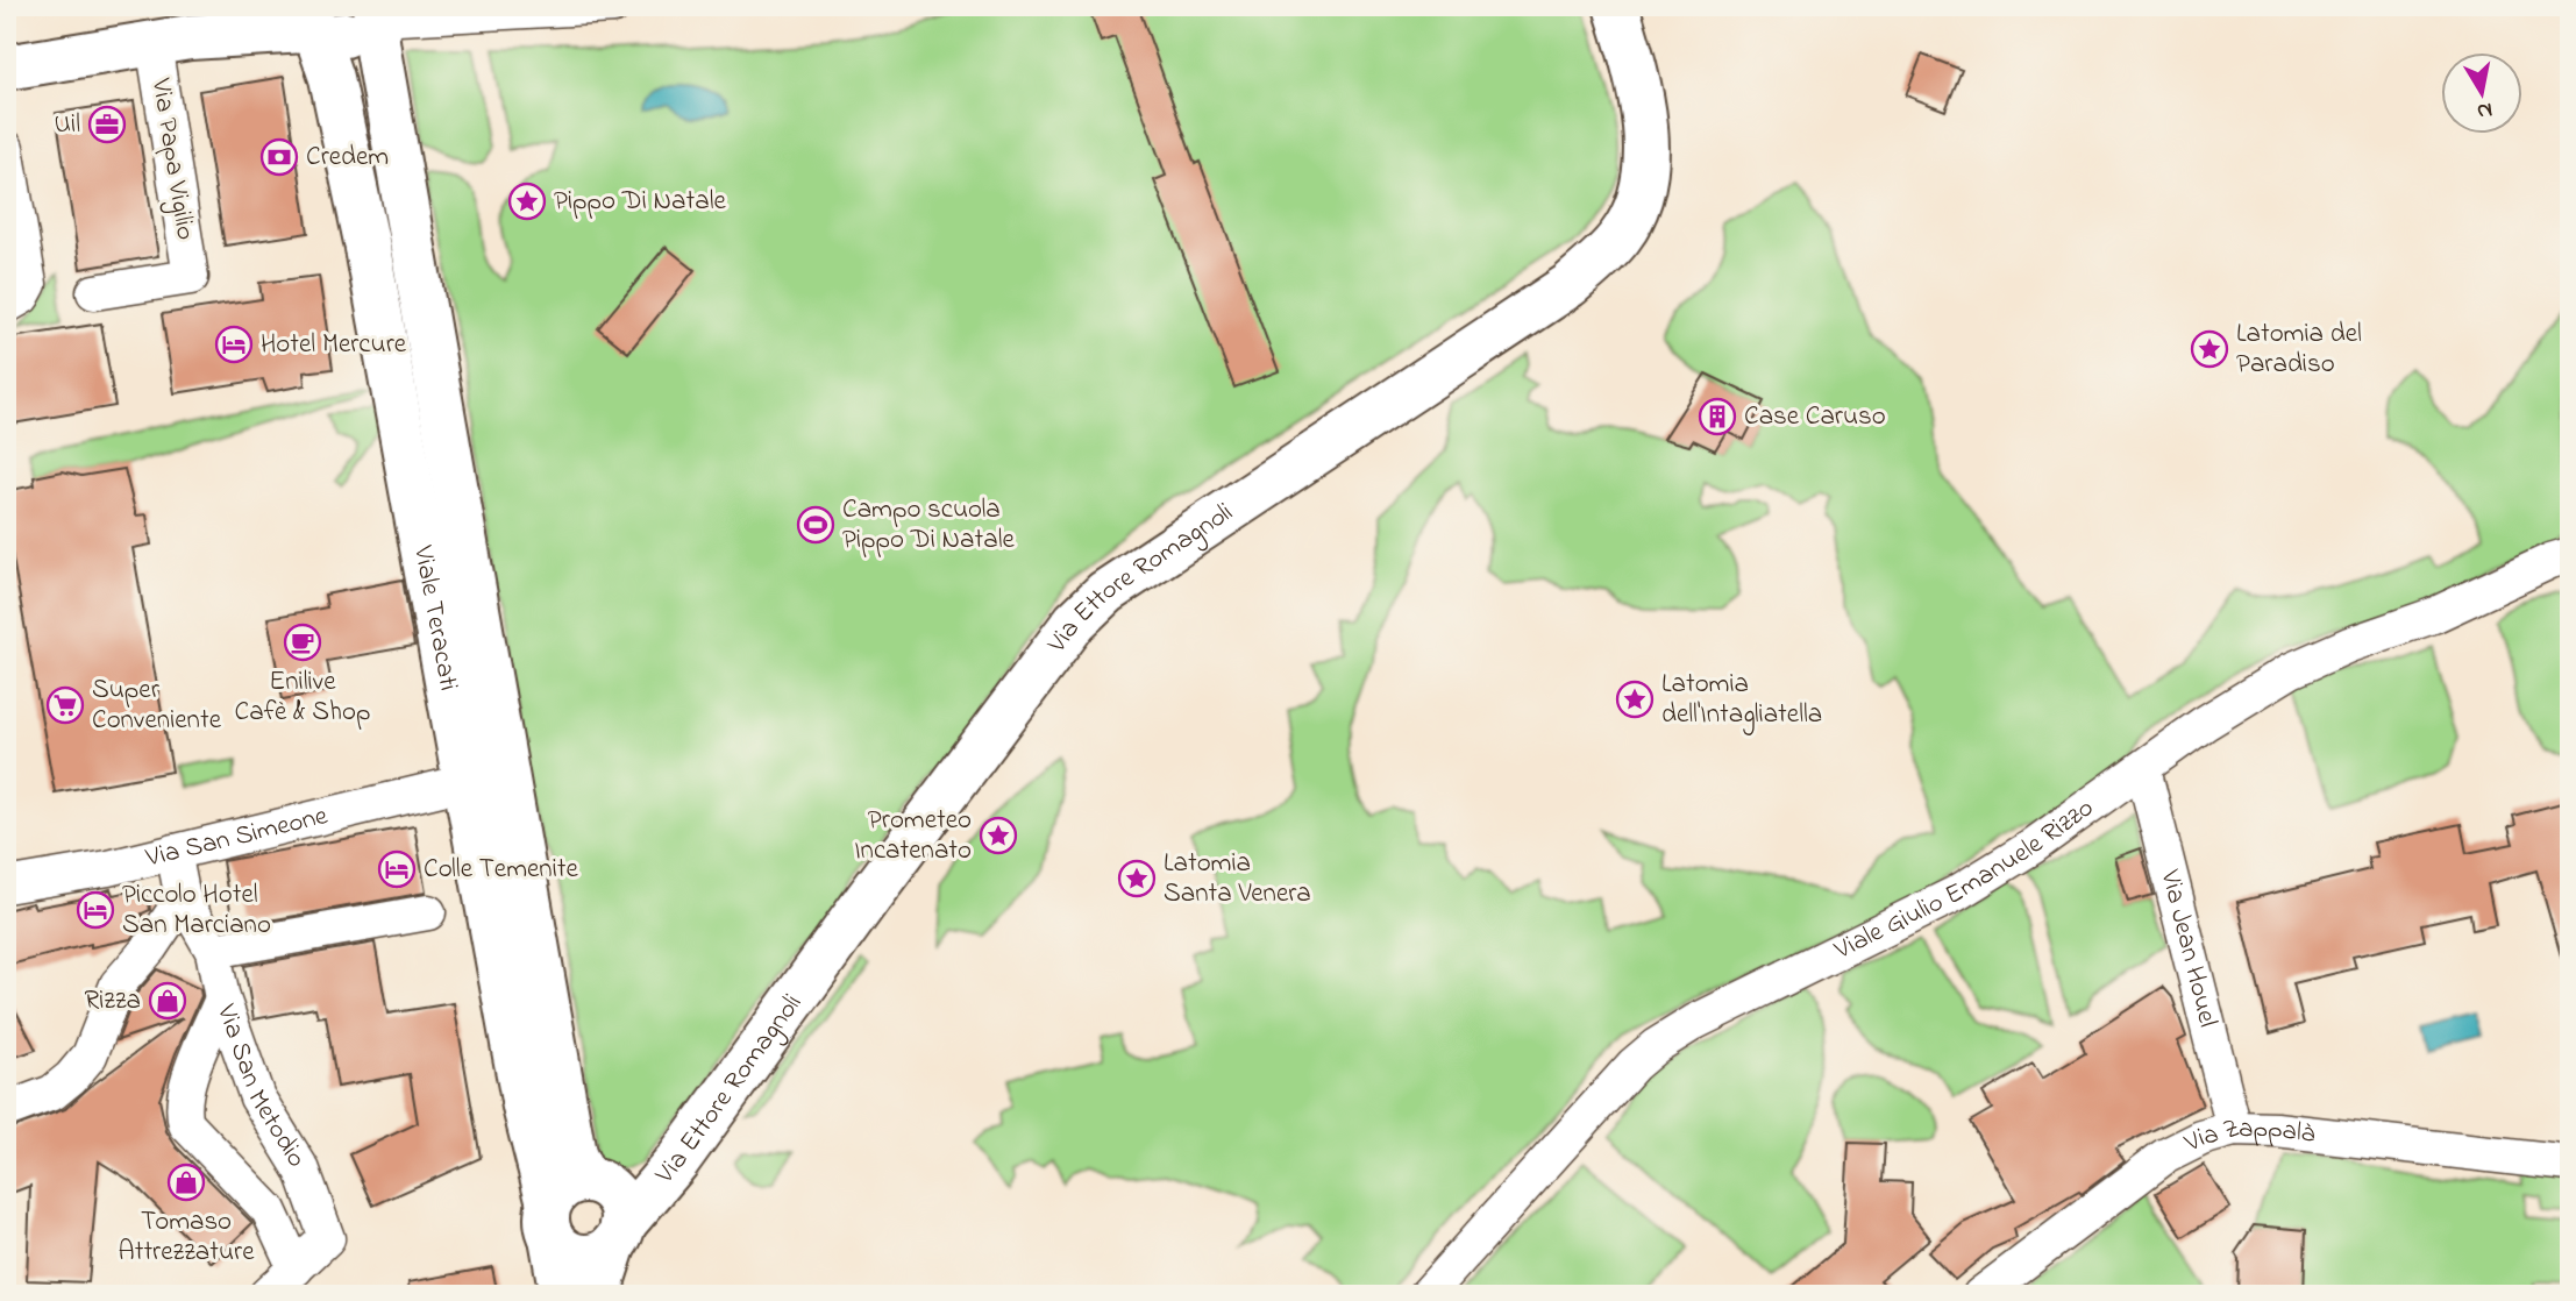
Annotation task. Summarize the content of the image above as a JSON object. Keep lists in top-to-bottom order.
{
  "streets": {
    "main road": ["Via Ettore Romagnoli", "Viale Teracati"],
    "street": [
      "Via Papa Vigilio",
      "Via San Simeone",
      "Viale Giulio Emanuele Rizzo",
      "Via Jean Houel",
      "Via San Metodio",
      "Via Zappalà"
    ]
  },
  "crossings": [
    ["Via Ettore Romagnoli", "Viale Teracati"],
    ["Viale Teracati", "Via San Simeone"],
    ["Via San Simeone", "Via San Metodio"],
    ["Viale Giulio Emanuele Rizzo", "Via Jean Houel"],
    ["Via Jean Houel", "Via Zappalà"]
  ],
  "places": {
    "office": ["Uil"],
    "bank": ["Credem"],
    "place": [
      "Pippo Di Natale",
      "Latomia del Paradiso",
      "Latomia dell'Intagliatella",
      "Prometeo Incatenato",
      "Latomia Santa Venera"
    ],
    "hotel": ["Hotel Mercure", "Colle Temenite", "Piccolo Hotel San Marciano"],
    "building": ["Case Caruso"],
    "sports": ["Campo scuola Pippo Di Natale"],
    "cafe": ["Enilive Cafè & Shop"],
    "supermarket": ["Super Conveniente"],
    "shop": ["Rizza", "Tomaso Attrezzature"]
  },
  "north": "bottom"
}
